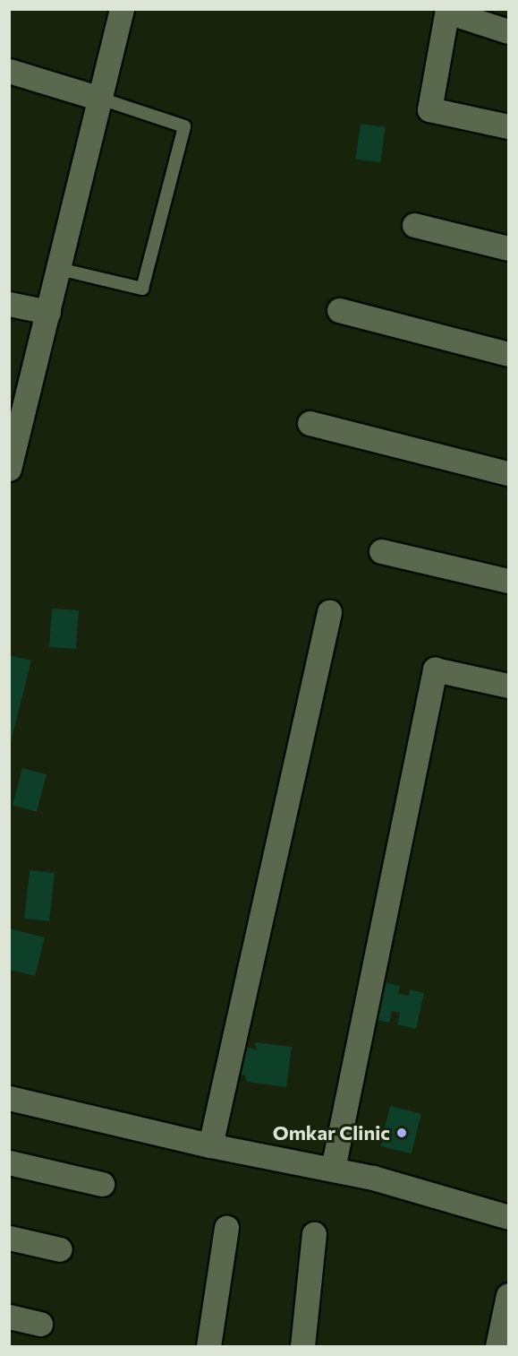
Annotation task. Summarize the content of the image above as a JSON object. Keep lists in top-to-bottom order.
{
  "places": ["Omkar Clinic"]
}
